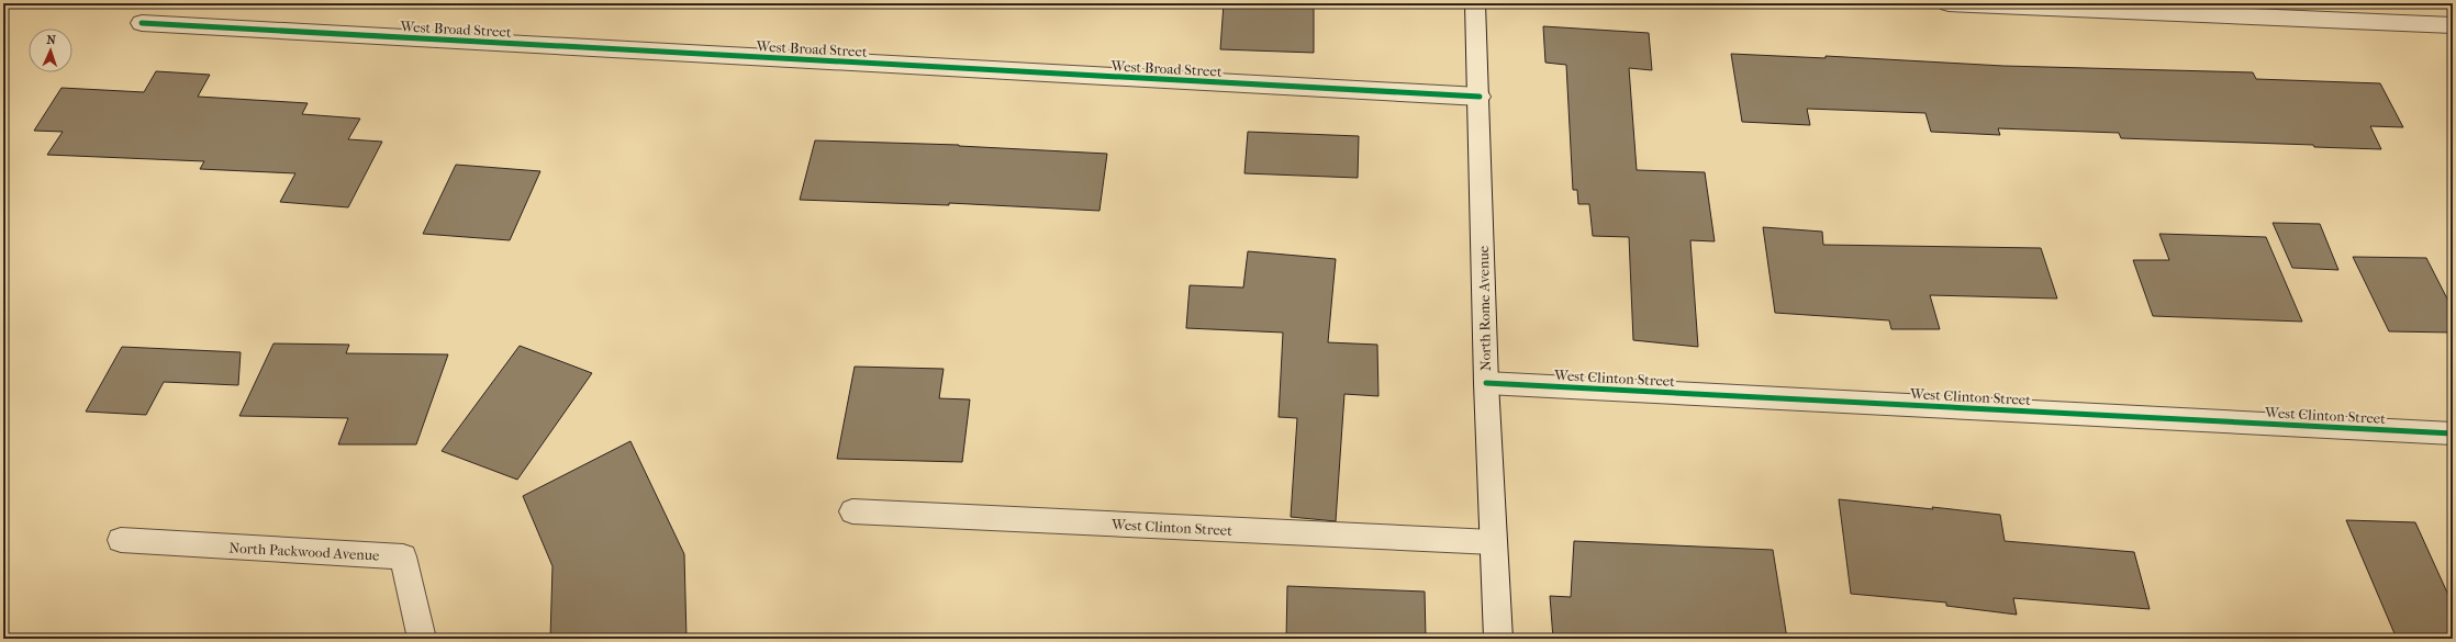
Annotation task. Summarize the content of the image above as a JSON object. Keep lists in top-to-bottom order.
{
  "streets": {
    "street": [
      "West Broad Street",
      "North Rome Avenue",
      "West Clinton Street",
      "North Packwood Avenue"
    ]
  },
  "crossings": [
    ["West Broad Street", "North Rome Avenue"],
    ["North Rome Avenue", "West Clinton Street"]
  ],
  "north": "top"
}
